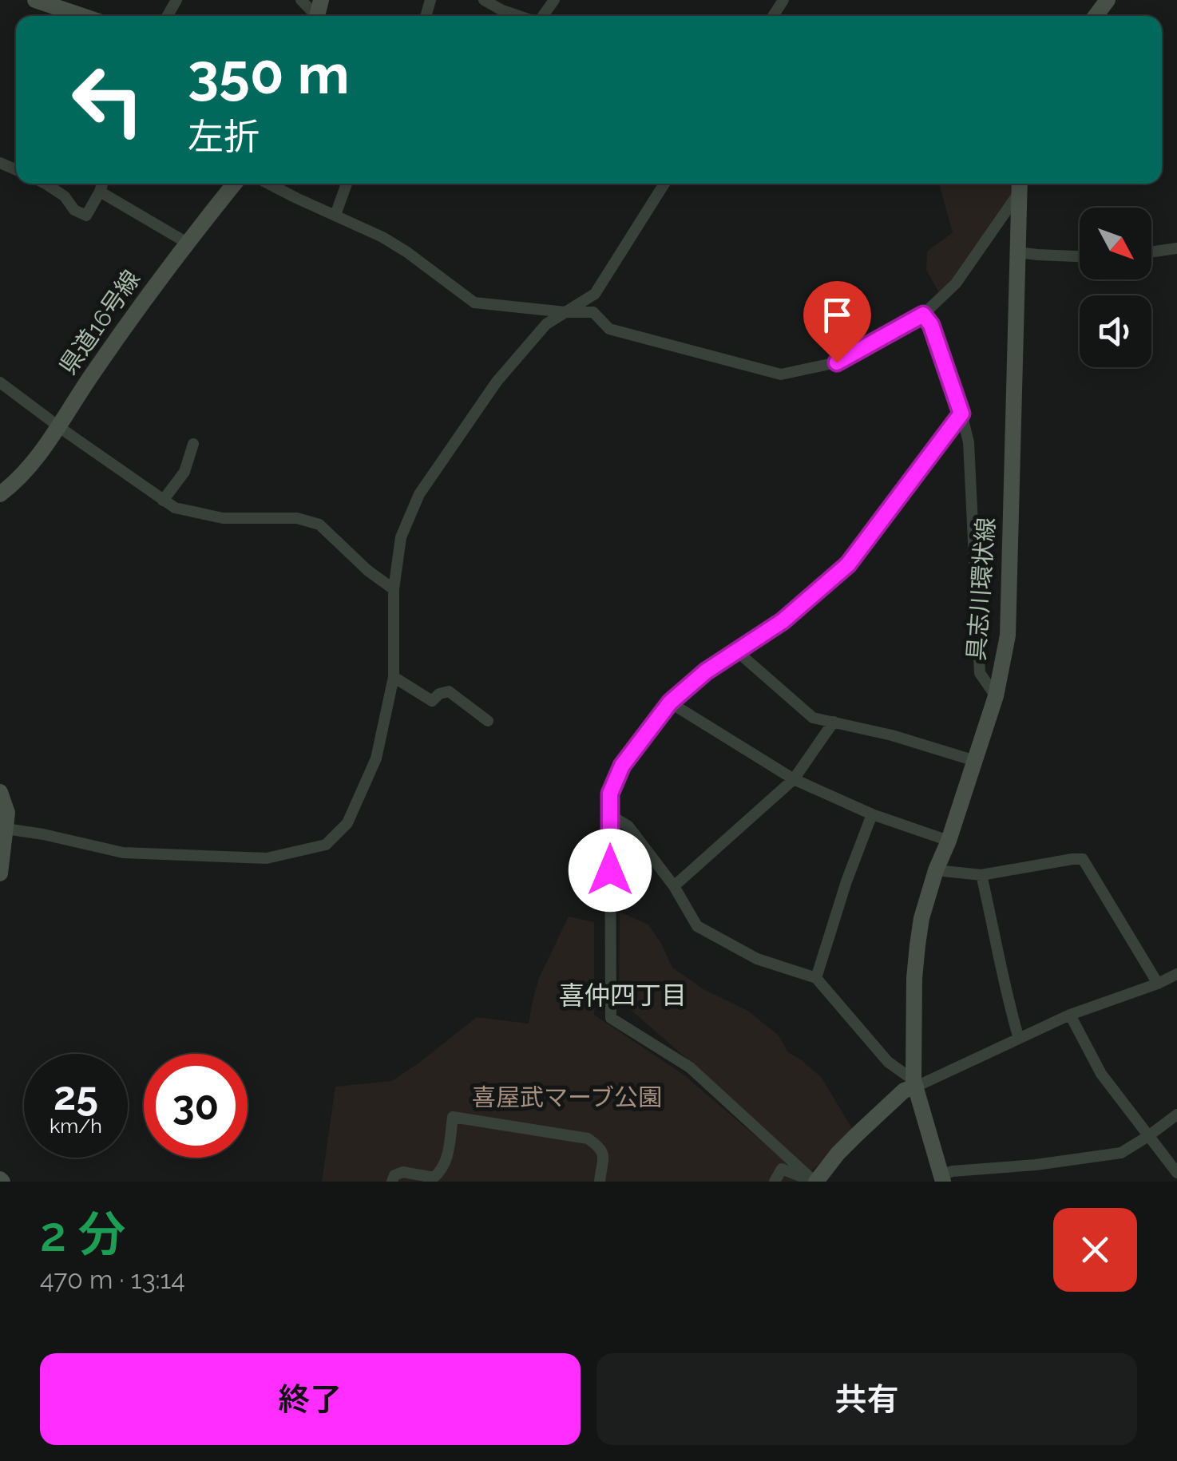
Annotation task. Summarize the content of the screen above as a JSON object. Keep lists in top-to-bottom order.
{
  "streets": {
    "main road": ["県道16号線", "具志川環状線"]
  },
  "districts": ["喜仲四丁目"],
  "parks": ["喜屋武マーブ公園"],
  "north": "bottom right",
  "page": {
    "turn": ["350 m", "左折"],
    "speed": "25 km/h",
    "limit": "30",
    "heading": ["2 分", "470 m · 13:14"],
    "buttons": ["終了", "共有"]
  }
}
